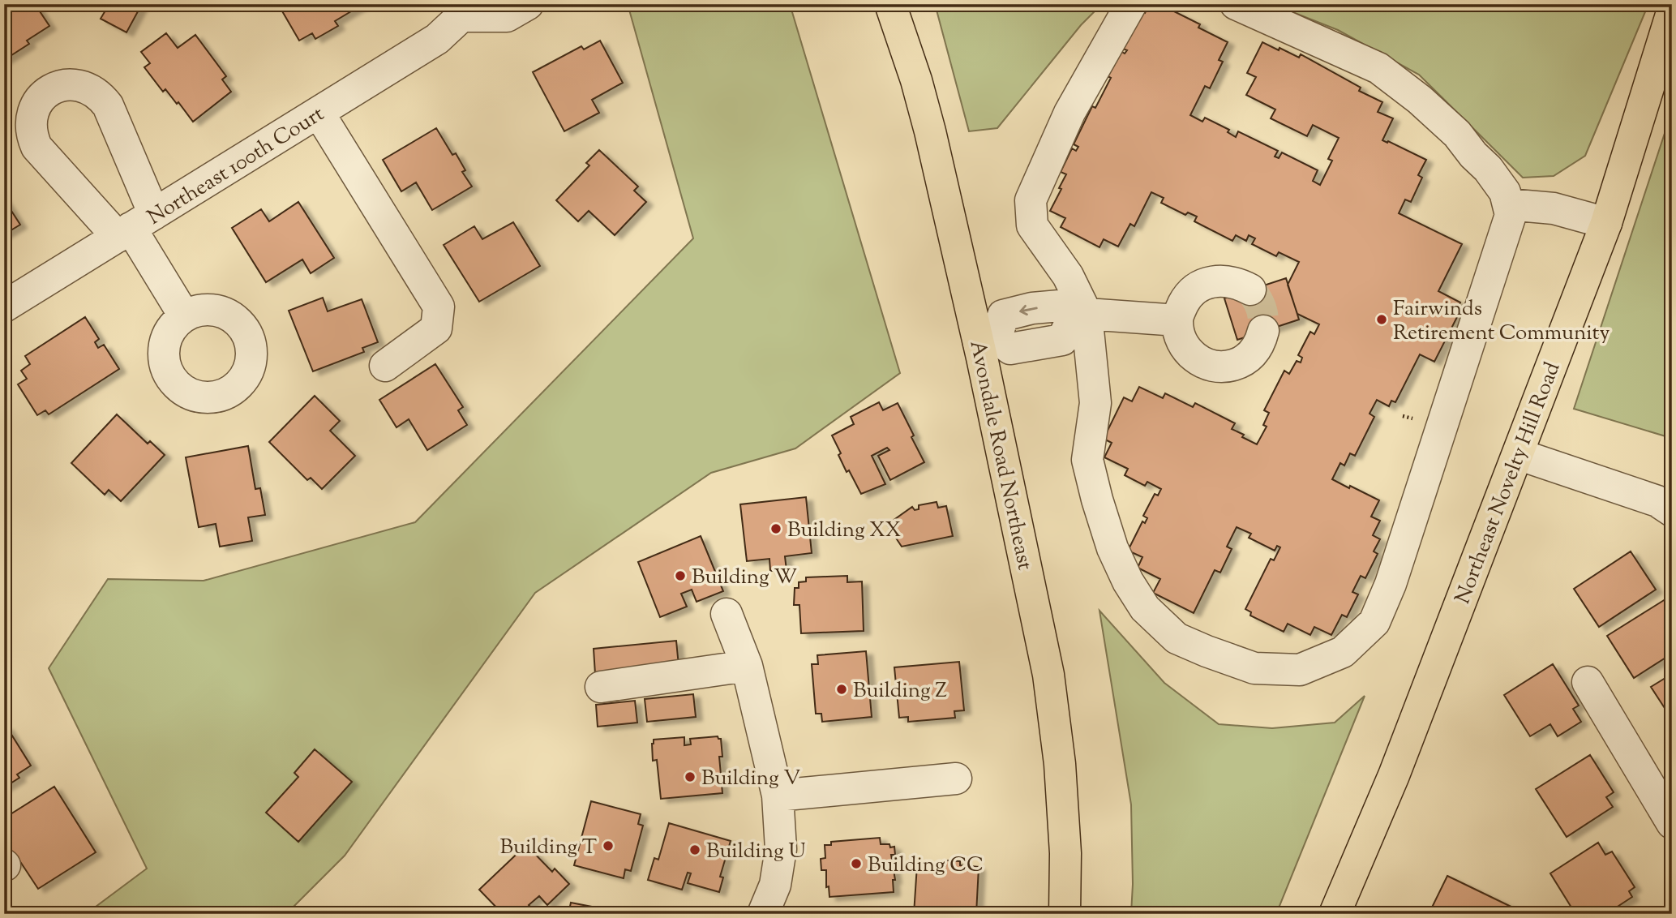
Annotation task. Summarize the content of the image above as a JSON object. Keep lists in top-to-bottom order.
{
  "streets": {
    "main road": ["Avondale Road Northeast", "Northeast Novelty Hill Road"],
    "street": ["Northeast 100th Court"]
  },
  "places": [
    "Fairwinds Retirement Community",
    "Building XX",
    "Building W",
    "Building Z",
    "Building V",
    "Building T",
    "Building U",
    "Building CC"
  ]
}
